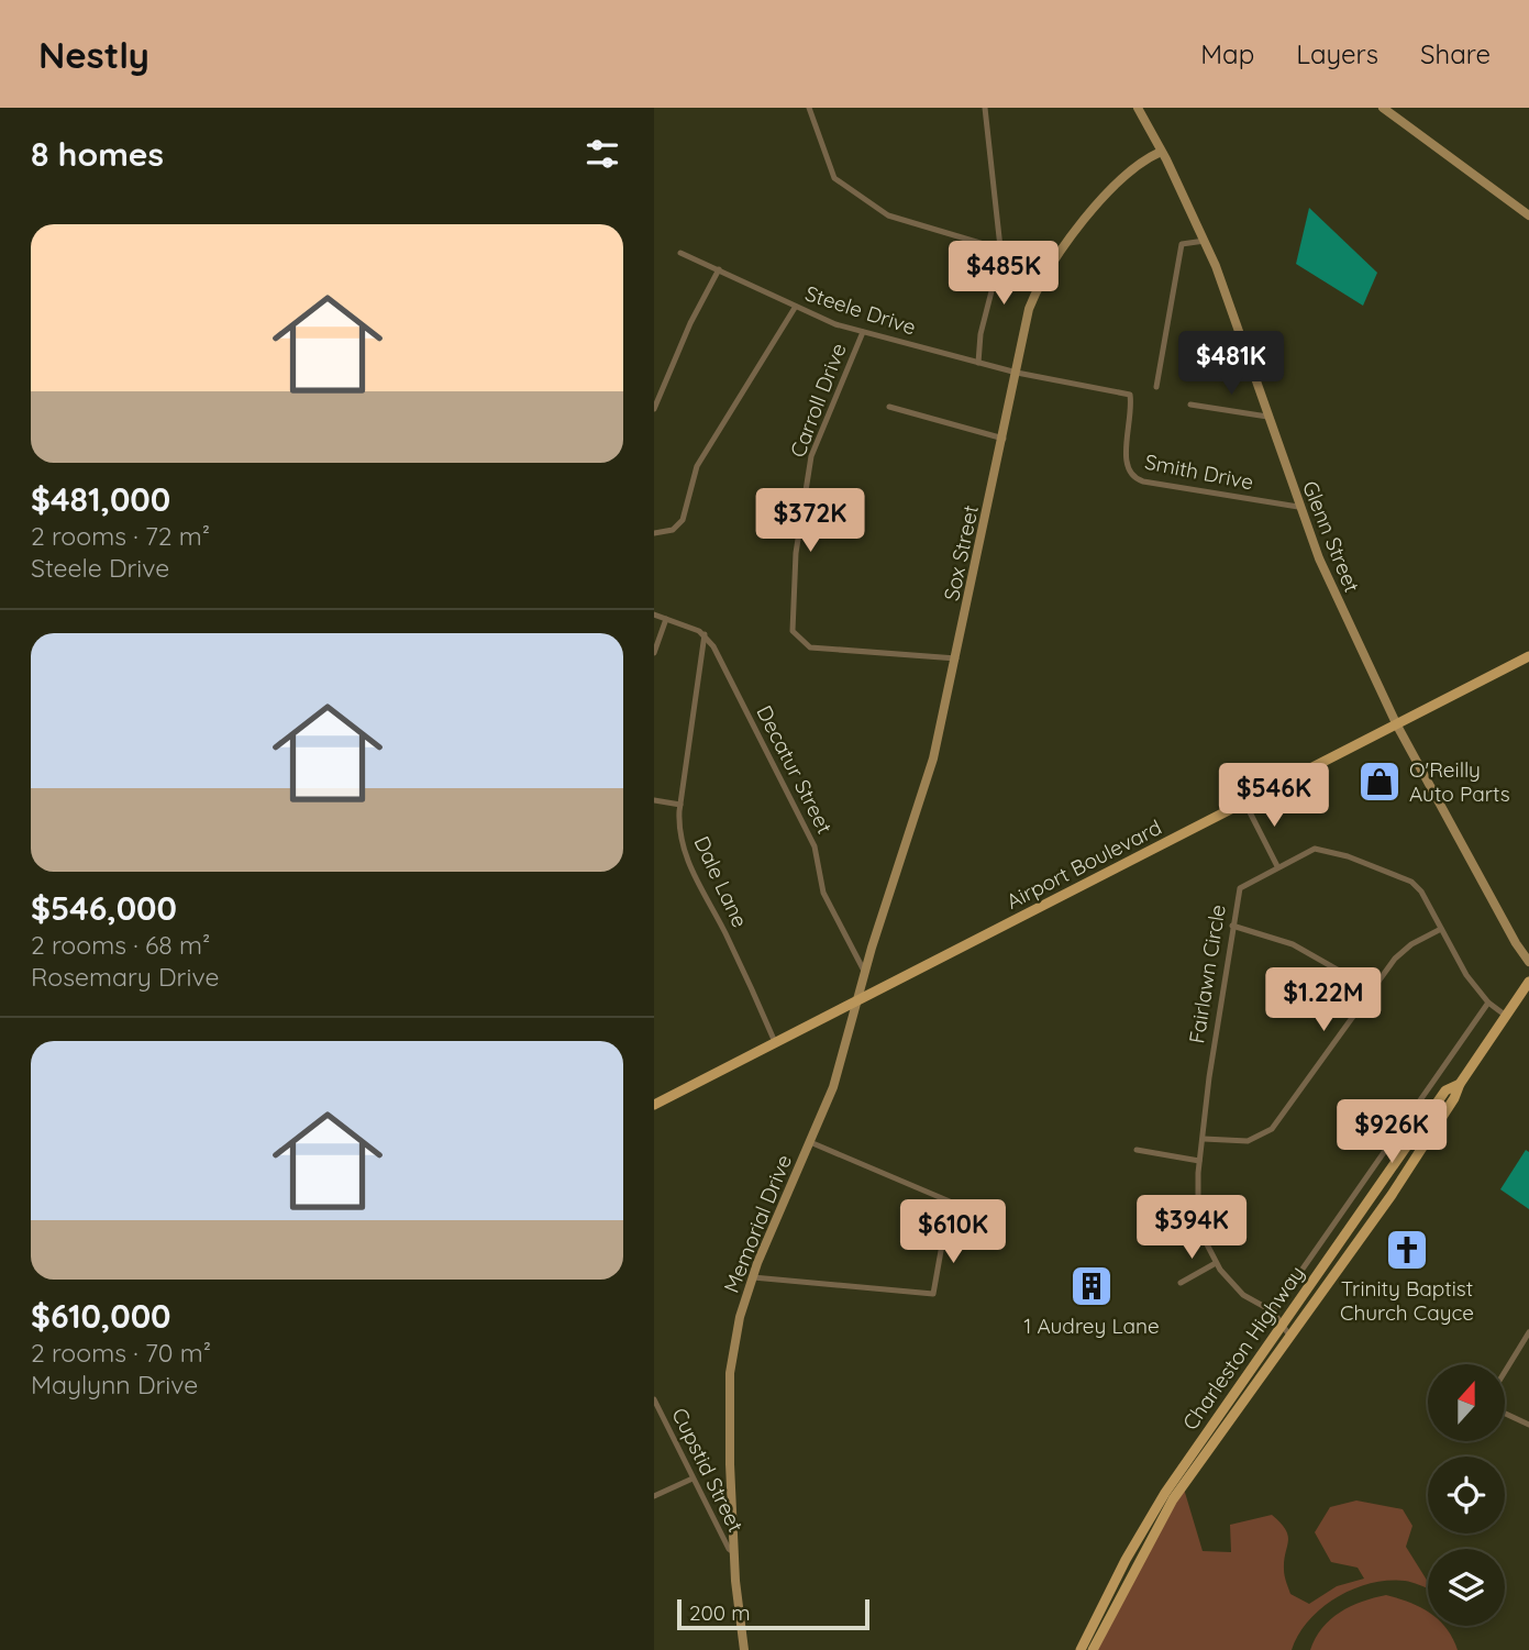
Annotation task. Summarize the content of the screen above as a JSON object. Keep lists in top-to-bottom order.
{
  "streets": {
    "main road": ["Airport Boulevard", "Charleston Highway"],
    "street": [
      "Steele Drive",
      "Carroll Drive",
      "Smith Drive",
      "Glenn Street",
      "Sox Street",
      "Decatur Street",
      "Dale Lane",
      "Fairlawn Circle",
      "Memorial Drive",
      "Cupstid Street"
    ]
  },
  "crossings": [
    ["Steele Drive", "Carroll Drive"],
    ["Steele Drive", "Smith Drive"],
    ["Steele Drive", "Sox Street"],
    ["Carroll Drive", "Sox Street"],
    ["Smith Drive", "Glenn Street"],
    ["Glenn Street", "Sox Street"],
    ["Glenn Street", "Airport Boulevard"],
    ["Sox Street", "Decatur Street"],
    ["Sox Street", "Airport Boulevard"],
    ["Sox Street", "Memorial Drive"],
    ["Decatur Street", "Dale Lane"],
    ["Airport Boulevard", "Dale Lane"],
    ["Airport Boulevard", "Memorial Drive"],
    ["Fairlawn Circle", "Charleston Highway"],
    ["Memorial Drive", "Cupstid Street"]
  ],
  "places": {
    "shop": ["O'Reilly Auto Parts"],
    "church": ["Trinity Baptist Church Cayce"],
    "building": ["1 Audrey Lane"]
  },
  "scale_bar": "200 m",
  "north": "top",
  "page": {
    "header": "Nestly",
    "nav": ["Map", "Layers", "Share"],
    "heading": "8 homes",
    "list": [
      {
        "name": "$481,000",
        "note": "2 rooms · 72 m² · Steele Drive"
      },
      {
        "name": "$546,000",
        "note": "2 rooms · 68 m² · Rosemary Drive"
      },
      {
        "name": "$610,000",
        "note": "2 rooms · 70 m² · Maylynn Drive"
      }
    ],
    "price": [
      "$485K",
      "$481K",
      "$372K",
      "$546K",
      "$1.22M",
      "$926K",
      "$394K",
      "$610K"
    ],
    "scale": "200 m"
  }
}
